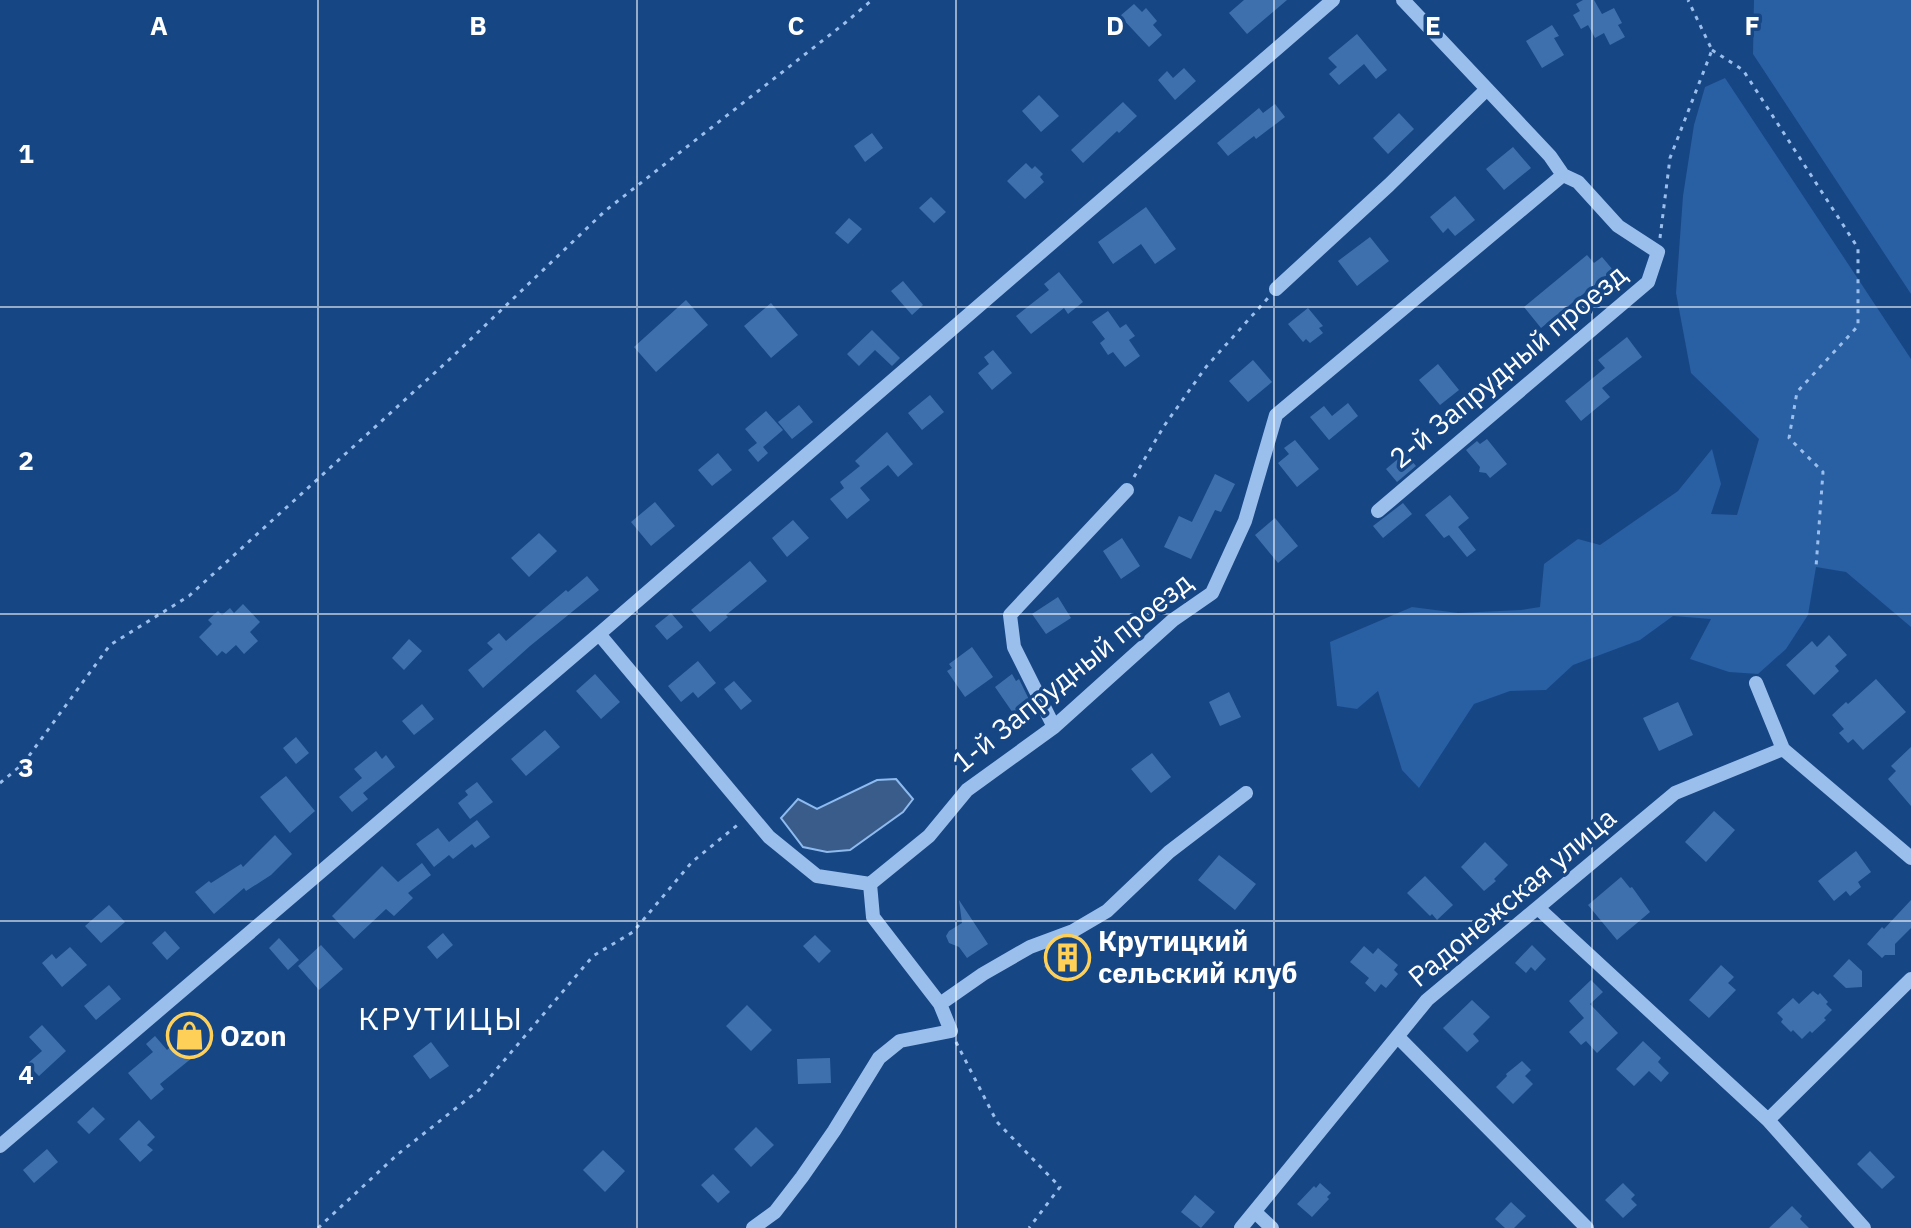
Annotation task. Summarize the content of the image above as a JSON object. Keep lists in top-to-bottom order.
{
  "streets": {
    "street": ["2-й Запрудный проезд", "1-й Запрудный проезд", "Радонежская улица"]
  },
  "districts": ["КРУТИЦЫ"],
  "places": {
    "building": ["Крутицкий сельский клуб"],
    "shop": ["Ozon"]
  },
  "grid": {
    "columns": [
      "A",
      "B",
      "C",
      "D",
      "E",
      "F"
    ],
    "rows": [
      "1",
      "2",
      "3",
      "4"
    ]
  }
}
